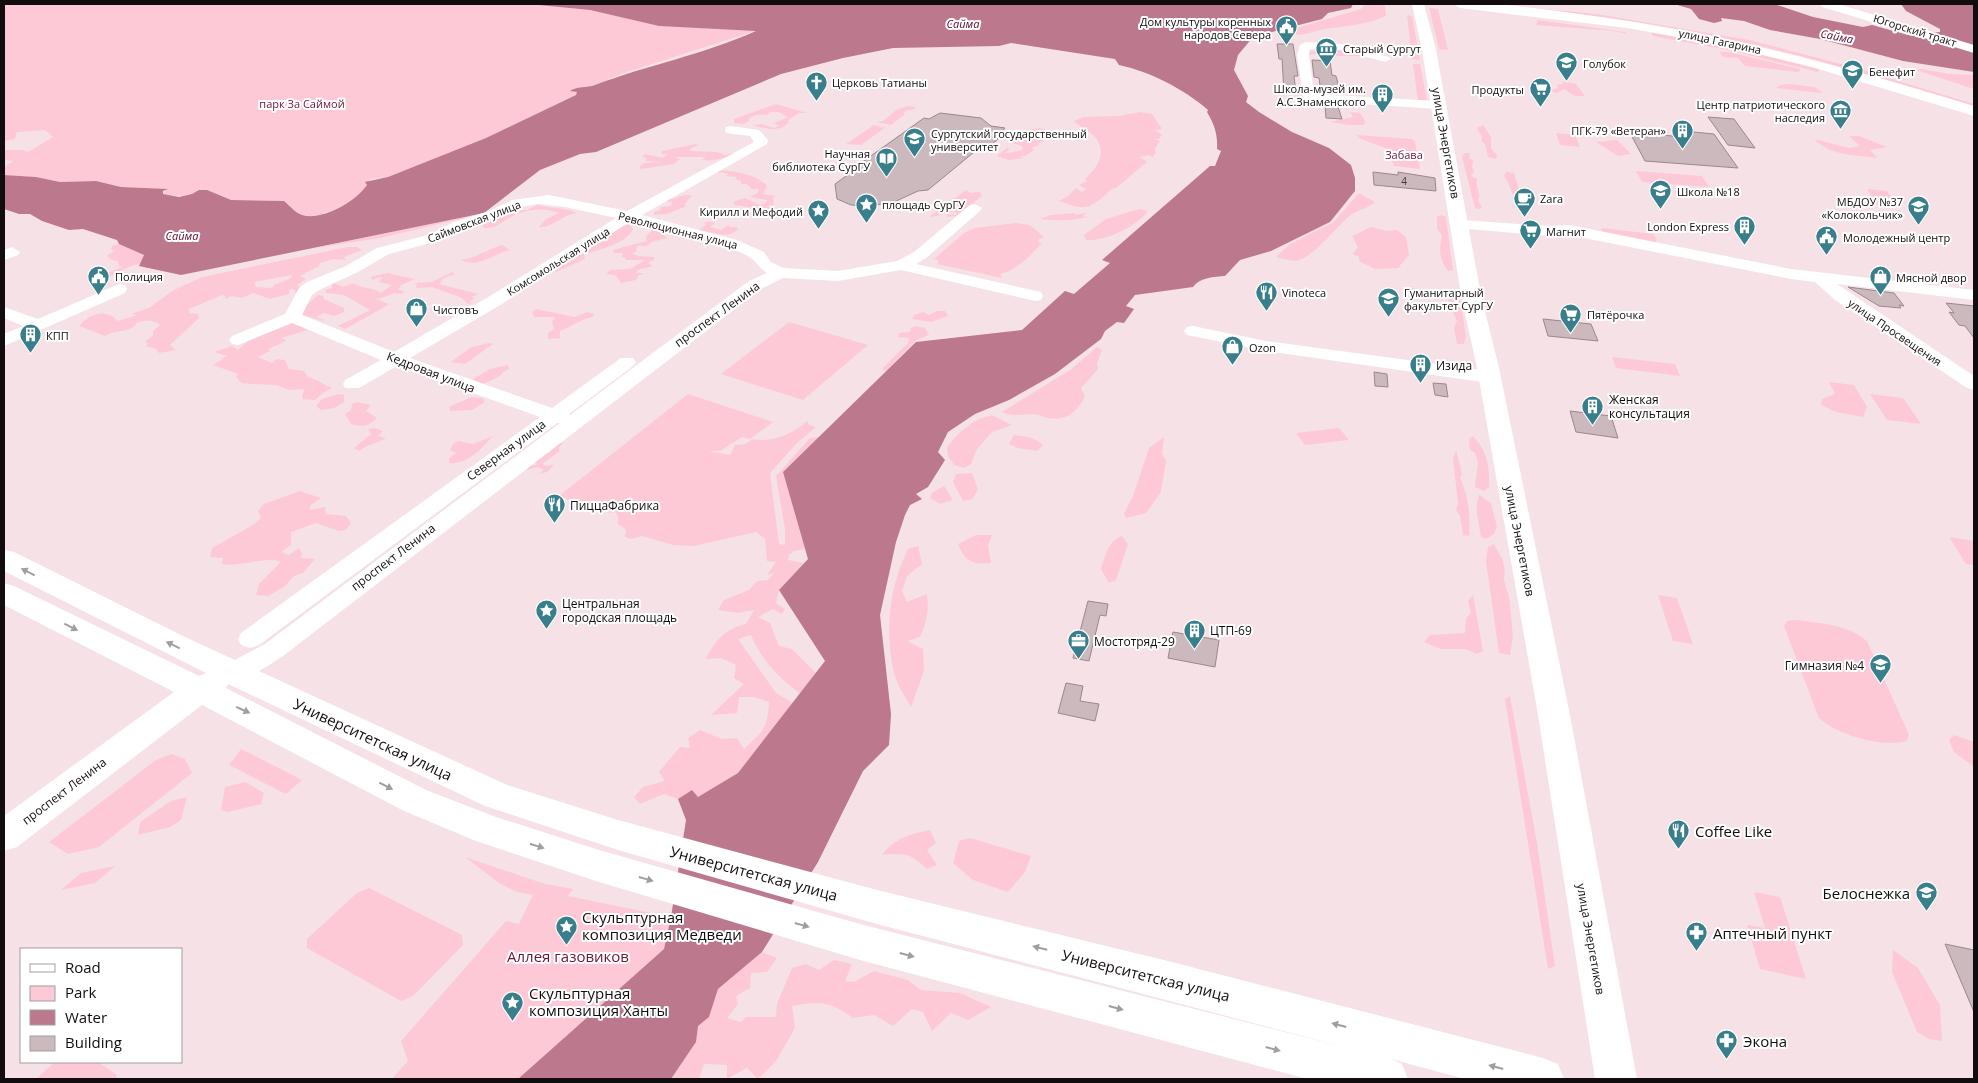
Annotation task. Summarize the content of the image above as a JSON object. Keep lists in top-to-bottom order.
{
  "streets": {
    "main road": [
      "Югорский тракт",
      "улица Гагарина",
      "улица Энергетиков",
      "проспект Ленина",
      "Университетская улица"
    ],
    "street": [
      "Саймовская улица",
      "Революционная улица",
      "Комсомольская улица",
      "улица Просвещения",
      "Кедровая улица",
      "Северная улица"
    ]
  },
  "crossings": [
    ["Саймовская улица", "Революционная улица"],
    ["Саймовская улица", "Кедровая улица"],
    ["Революционная улица", "Комсомольская улица"],
    ["Революционная улица", "Северная улица"],
    ["Комсомольская улица", "Кедровая улица"],
    ["проспект Ленина", "Кедровая улица"],
    ["проспект Ленина", "Северная улица"],
    ["проспект Ленина", "Университетская улица"],
    ["Кедровая улица", "Северная улица"]
  ],
  "water": ["Сайма"],
  "parks": ["парк За Саймой", "Забава", "Аллея газовиков"],
  "places": {
    "public building": ["Дом культуры коренных народов Севера", "Молодежный центр", "Полиция"],
    "museum": ["Старый Сургут", "Центр патриотического наследия"],
    "school or university": [
      "Голубок",
      "Бенефит",
      "Сургутский государственный университет",
      "Школа №18",
      "МБДОУ №37 «Колокольчик»",
      "Гуманитарный факультет СурГУ",
      "Гимназия №4",
      "Белоснежка"
    ],
    "church": ["Церковь Татианы"],
    "supermarket": ["Продукты", "Магнит", "Пятёрочка"],
    "building": [
      "Школа-музей им. А.С.Знаменского",
      "ПГК-79 «Ветеран»",
      "London Express",
      "КПП",
      "Изида",
      "Женская консультация",
      "ЦТП-69"
    ],
    "library": ["Научная библиотека СурГУ"],
    "cafe": ["Zara"],
    "place": [
      "площадь СурГУ",
      "Кирилл и Мефодий",
      "Центральная городская площадь",
      "Скульптурная композиция Медведи",
      "Скульптурная композиция Ханты"
    ],
    "shop": ["Мясной двор", "Чистовъ", "Ozon"],
    "restaurant": ["Vinoteca", "ПиццаФабрика", "Coffee Like"],
    "office": ["Мостотряд-29"],
    "pharmacy": ["Аптечный пункт", "Экона"]
  },
  "house_numbers": ["4"],
  "legend": [
    "Road",
    "Park",
    "Water",
    "Building"
  ]
}
